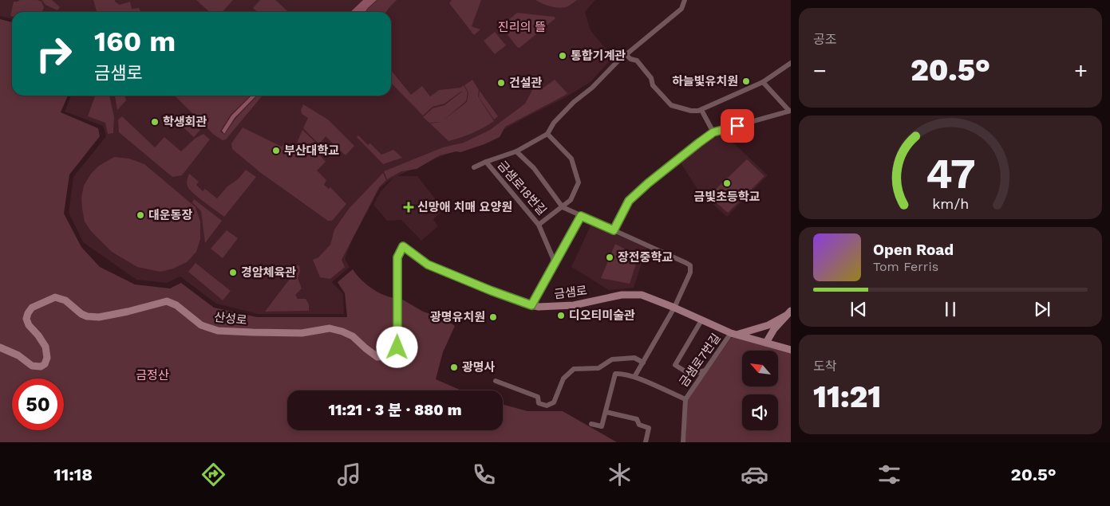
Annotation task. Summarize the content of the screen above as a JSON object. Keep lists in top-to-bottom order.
{
  "streets": {
    "main road": ["금샘로", "산성로"],
    "street": ["금샘로18번길", "금샘로7번길"]
  },
  "crossings": [
    ["금샘로18번길", "금샘로"],
    ["금샘로", "산성로"],
    ["금샘로", "금샘로7번길"]
  ],
  "parks": ["진리의 뜰", "금정산"],
  "places": {
    "other": [
      "통합기계관",
      "하늘빛유치원",
      "건설관",
      "학생회관",
      "부산대학교",
      "금빛초등학교",
      "대운동장",
      "장전중학교",
      "경암체육관",
      "디오티미술관",
      "광명유치원",
      "광명사"
    ],
    "health": ["신망애 치매 요양원"]
  },
  "north": "top left",
  "page": {
    "tile": [
      "공조",
      ["도착", "11:21"]
    ],
    "turn": ["160 m", "금샘로"],
    "heat": ["−", "20.5°", "+"],
    "song": ["Open Road", "Tom Ferris"],
    "limit": "50",
    "trip": "11:21 · 3 분 · 880 m",
    "tabs": ["11:18", "20.5°"],
    "gauge": ["47", "km/h"]
  }
}
